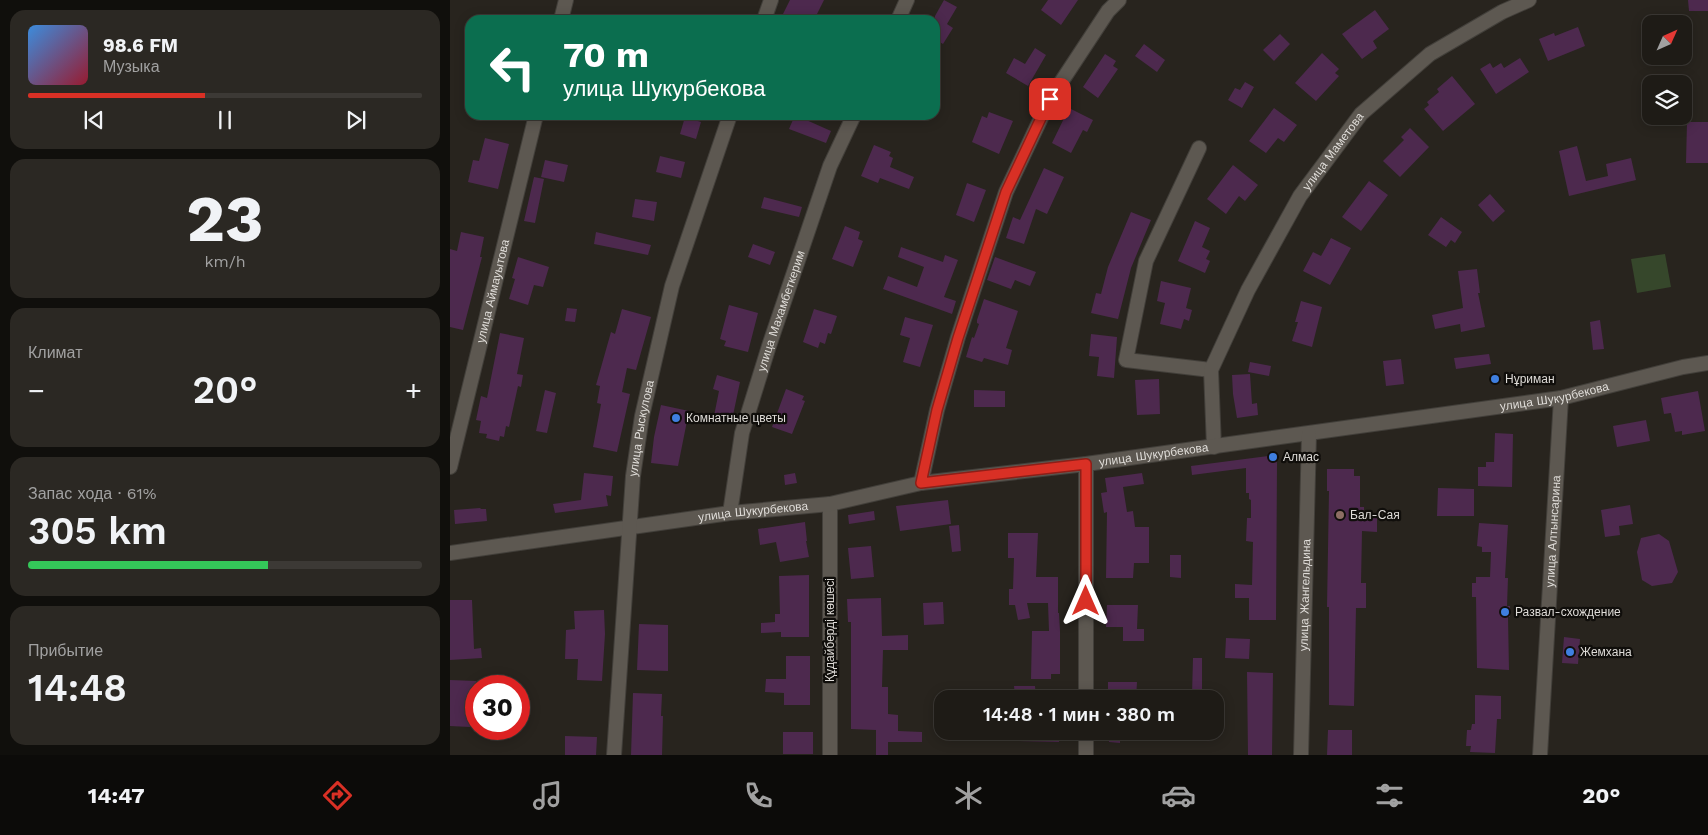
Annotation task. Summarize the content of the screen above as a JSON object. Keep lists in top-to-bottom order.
{
  "streets": {
    "street": [
      "улица Маметова",
      "улица Аймауытова",
      "улица Махамбеткерим",
      "улица Шукурбекова",
      "улица Рыскулова",
      "улица Алтынсарина",
      "улица Жангельдина",
      "Құдайберді көшесі"
    ]
  },
  "crossings": [
    ["улица Маметова", "улица Шукурбекова"],
    ["улица Махамбеткерим", "улица Шукурбекова"],
    ["улица Шукурбекова", "улица Рыскулова"],
    ["улица Шукурбекова", "улица Алтынсарина"],
    ["улица Шукурбекова", "улица Жангельдина"],
    ["улица Шукурбекова", "Құдайберді көшесі"]
  ],
  "places": [
    "Нұриман",
    "Комнатные цветы",
    "Алмас",
    "Бал-Сая",
    "Развал-схождение",
    "Жемхана"
  ],
  "north": "top right",
  "page": {
    "turn": ["70 m", "улица Шукурбекова"],
    "song": ["98.6 FM", "Музыка"],
    "tile": [
      ["23", "km/h"],
      "Климат",
      ["Запас хода · 61%", "305 km"],
      ["Прибытие", "14:48"]
    ],
    "heat": ["−", "20°", "+"],
    "limit": "30",
    "trip": "14:48 · 1 мин · 380 m",
    "tabs": ["14:47", "20°"]
  }
}
